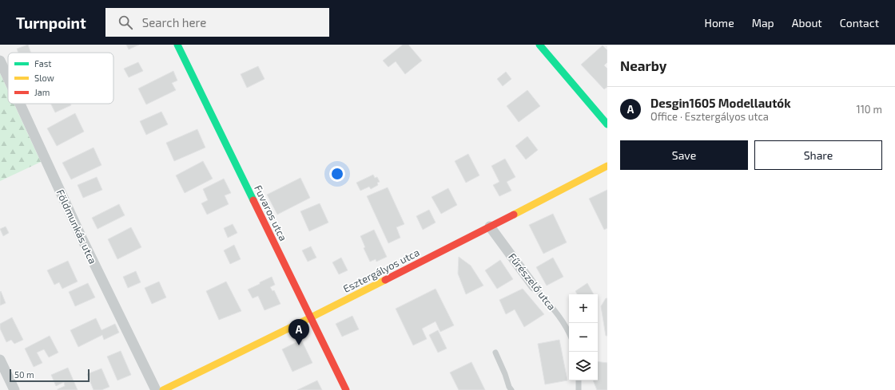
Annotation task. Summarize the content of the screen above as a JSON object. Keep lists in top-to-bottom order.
{
  "streets": {
    "street": [
      "Fuvaros utca",
      "Földmunkás utca",
      "Esztergályos utca",
      "Fűrészelő utca"
    ]
  },
  "crossings": [
    ["Fuvaros utca", "Esztergályos utca"],
    ["Esztergályos utca", "Fűrészelő utca"]
  ],
  "legend": ["Fast", "Slow", "Jam"],
  "scale_bar": "50 m",
  "page": {
    "header": "Turnpoint",
    "search": "Search here",
    "nav": [
      "Home",
      "Map",
      "About",
      "Contact"
    ],
    "heading": "Nearby",
    "list": [
      {
        "mark": "A",
        "name": "Desgin1605 Modellautók",
        "note": "Office · Esztergályos utca",
        "value": "110 m"
      }
    ],
    "buttons": ["Save", "Share"],
    "map_buttons": ["+", "−"],
    "pins": "A",
    "scale": "50 m"
  }
}
